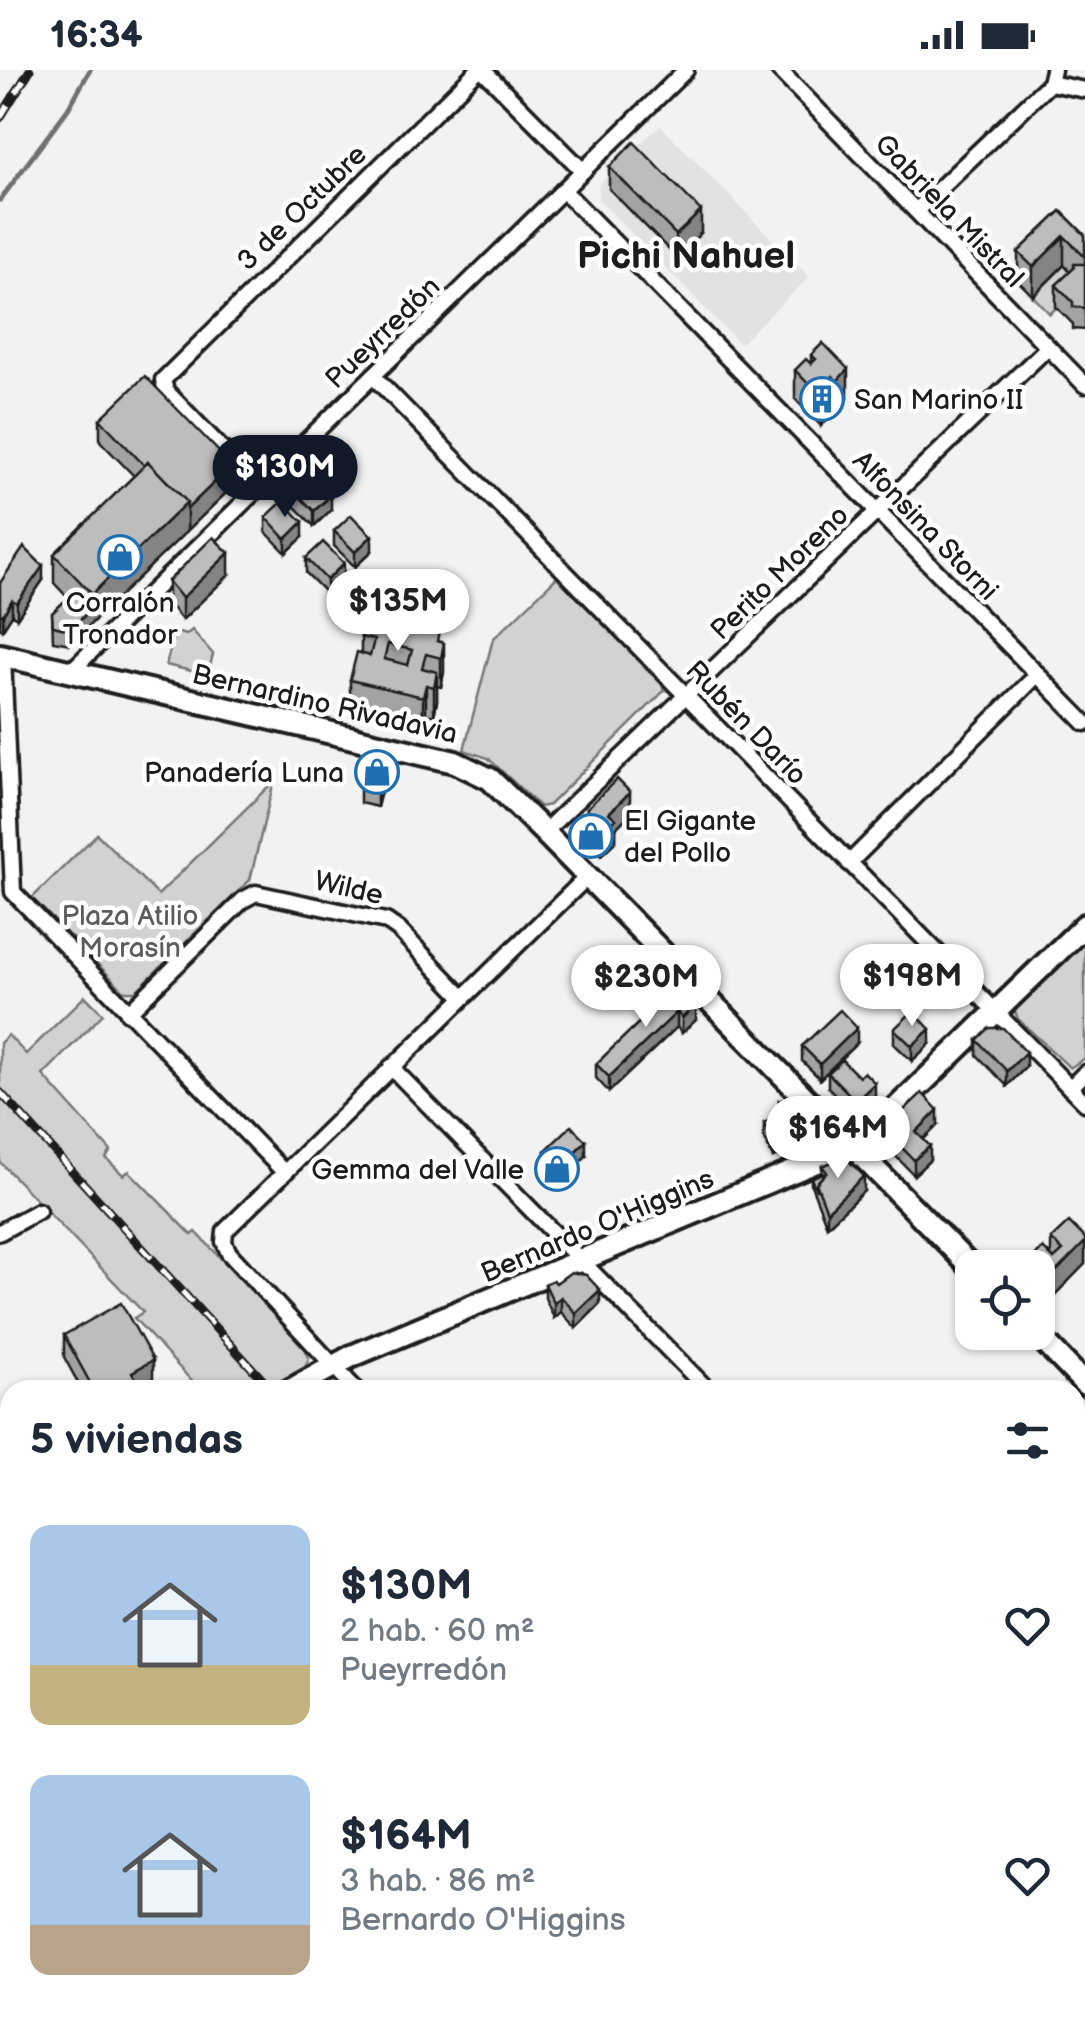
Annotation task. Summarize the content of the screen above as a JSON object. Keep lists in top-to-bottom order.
{
  "streets": {
    "main road": ["Bernardino Rivadavia", "Bernardo O'Higgins"],
    "street": [
      "3 de Octubre",
      "Gabriela Mistral",
      "Pueyrredón",
      "Alfonsina Storni",
      "Perito Moreno",
      "Rubén Darío",
      "Wilde"
    ]
  },
  "crossings": [
    ["3 de Octubre", "Pueyrredón"],
    ["Gabriela Mistral", "Perito Moreno"],
    ["Pueyrredón", "Alfonsina Storni"],
    ["Pueyrredón", "Bernardino Rivadavia"],
    ["Pueyrredón", "Rubén Darío"],
    ["Alfonsina Storni", "Perito Moreno"],
    ["Perito Moreno", "Bernardino Rivadavia"],
    ["Perito Moreno", "Rubén Darío"],
    ["Bernardino Rivadavia", "Bernardo O'Higgins"],
    ["Rubén Darío", "Bernardo O'Higgins"]
  ],
  "districts": ["Pichi Nahuel"],
  "parks": ["Plaza Atilio Morasín"],
  "places": {
    "building": ["San Marino II"],
    "shop": [
      "Corralón Tronador",
      "Panadería Luna",
      "El Gigante del Pollo",
      "Gemma del Valle"
    ]
  },
  "page": {
    "status": "16:34",
    "price": [
      "$130M",
      "$135M",
      "$198M",
      "$230M",
      "$164M"
    ],
    "heading": "5 viviendas",
    "list": [
      {
        "name": "$130M",
        "note": "2 hab. · 60 m² · Pueyrredón"
      },
      {
        "name": "$164M",
        "note": "3 hab. · 86 m² · Bernardo O'Higgins"
      }
    ]
  }
}
